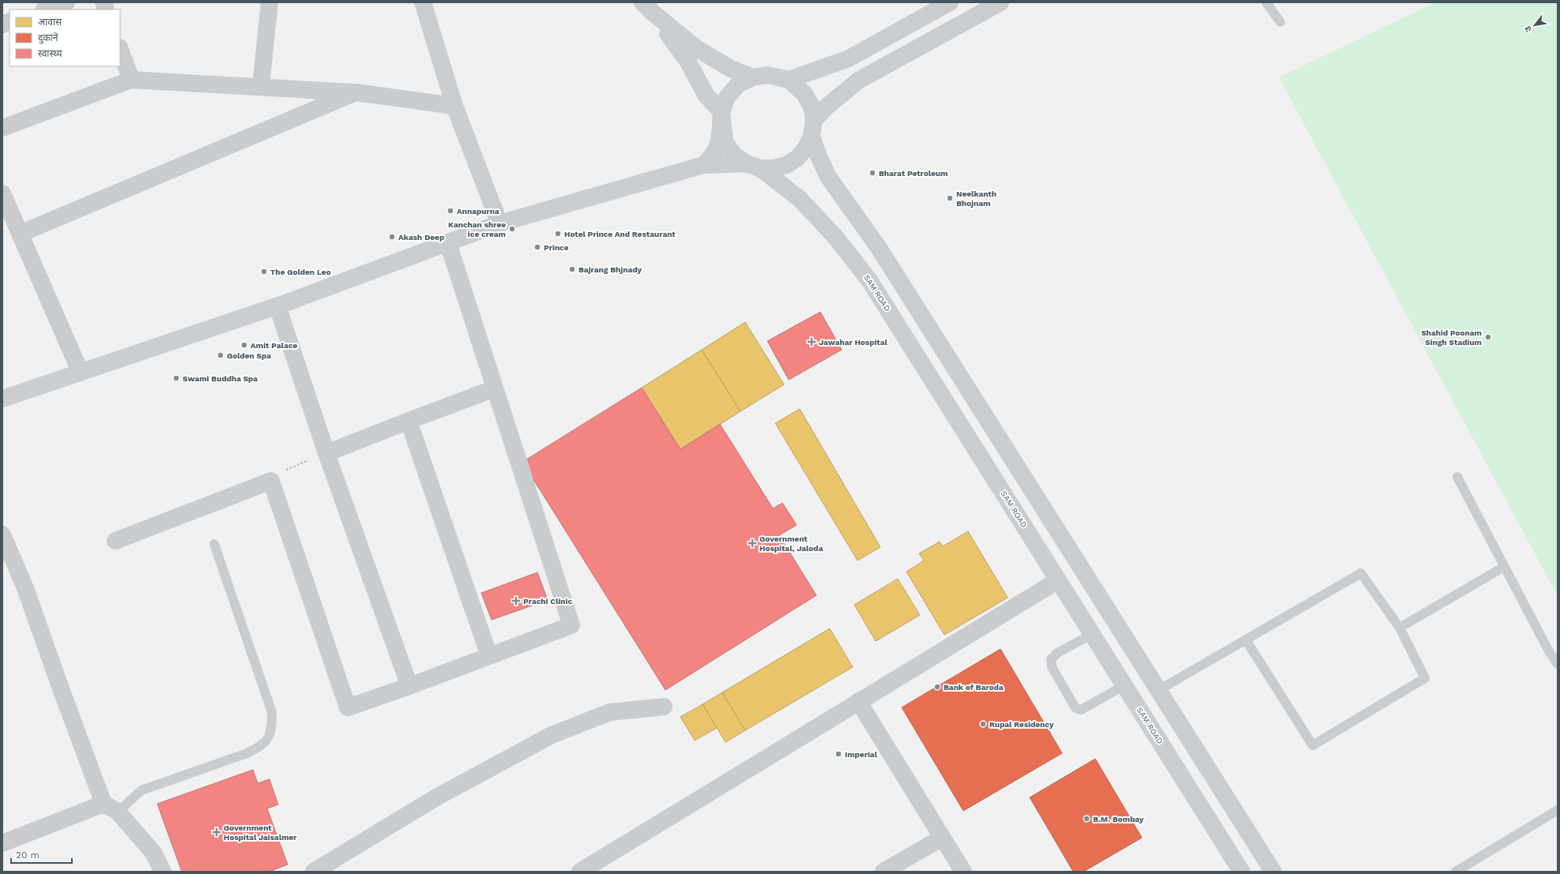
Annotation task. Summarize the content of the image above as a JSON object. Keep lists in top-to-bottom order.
{
  "streets": {
    "main road": ["SAM ROAD"]
  },
  "places": {
    "other": [
      "Bharat Petroleum",
      "Neelkanth Bhojnam",
      "Annapurna",
      "Kanchan shree ice cream",
      "Hotel Prince And Restaurant",
      "Akash Deep",
      "Prince",
      "Bajrang Bhjnady",
      "The Golden Leo",
      "Shahid Poonam Singh Stadium",
      "Amit Palace",
      "Golden Spa",
      "Swami Buddha Spa",
      "Bank of Baroda",
      "Rupal Residency",
      "Imperial",
      "B.M. Bombay"
    ],
    "health": [
      "Jawahar Hospital",
      "Government Hospital, Jaloda",
      "Prachi Clinic",
      "Government Hospital Jaisalmer"
    ]
  },
  "legend": ["आवास", "दुकानें", "स्वास्थ्य"],
  "scale_bar": "20 m",
  "north": "bottom left"
}
